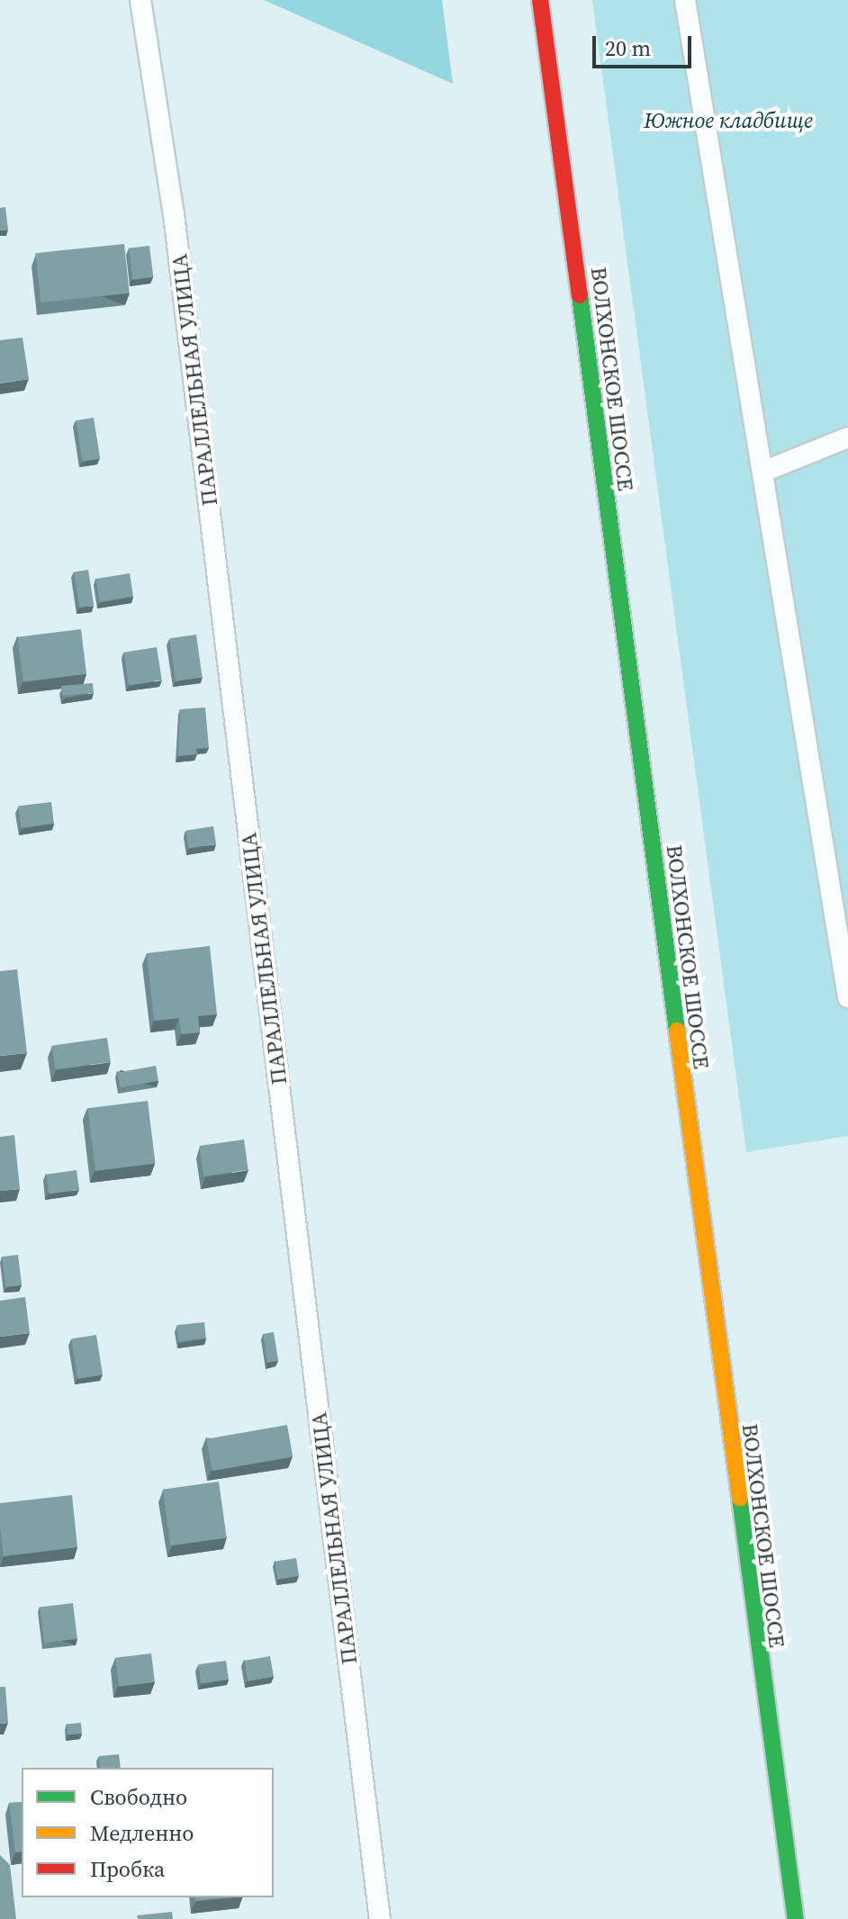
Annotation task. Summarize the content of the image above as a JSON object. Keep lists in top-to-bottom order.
{
  "streets": {
    "main road": ["ВОЛХОНСКОЕ ШОССЕ"],
    "lane": ["ПАРАЛЛЕЛЬНАЯ УЛИЦА"]
  },
  "parks": ["Южное кладбище"],
  "legend": ["Свободно", "Медленно", "Пробка"],
  "scale_bar": "20 m"
}
